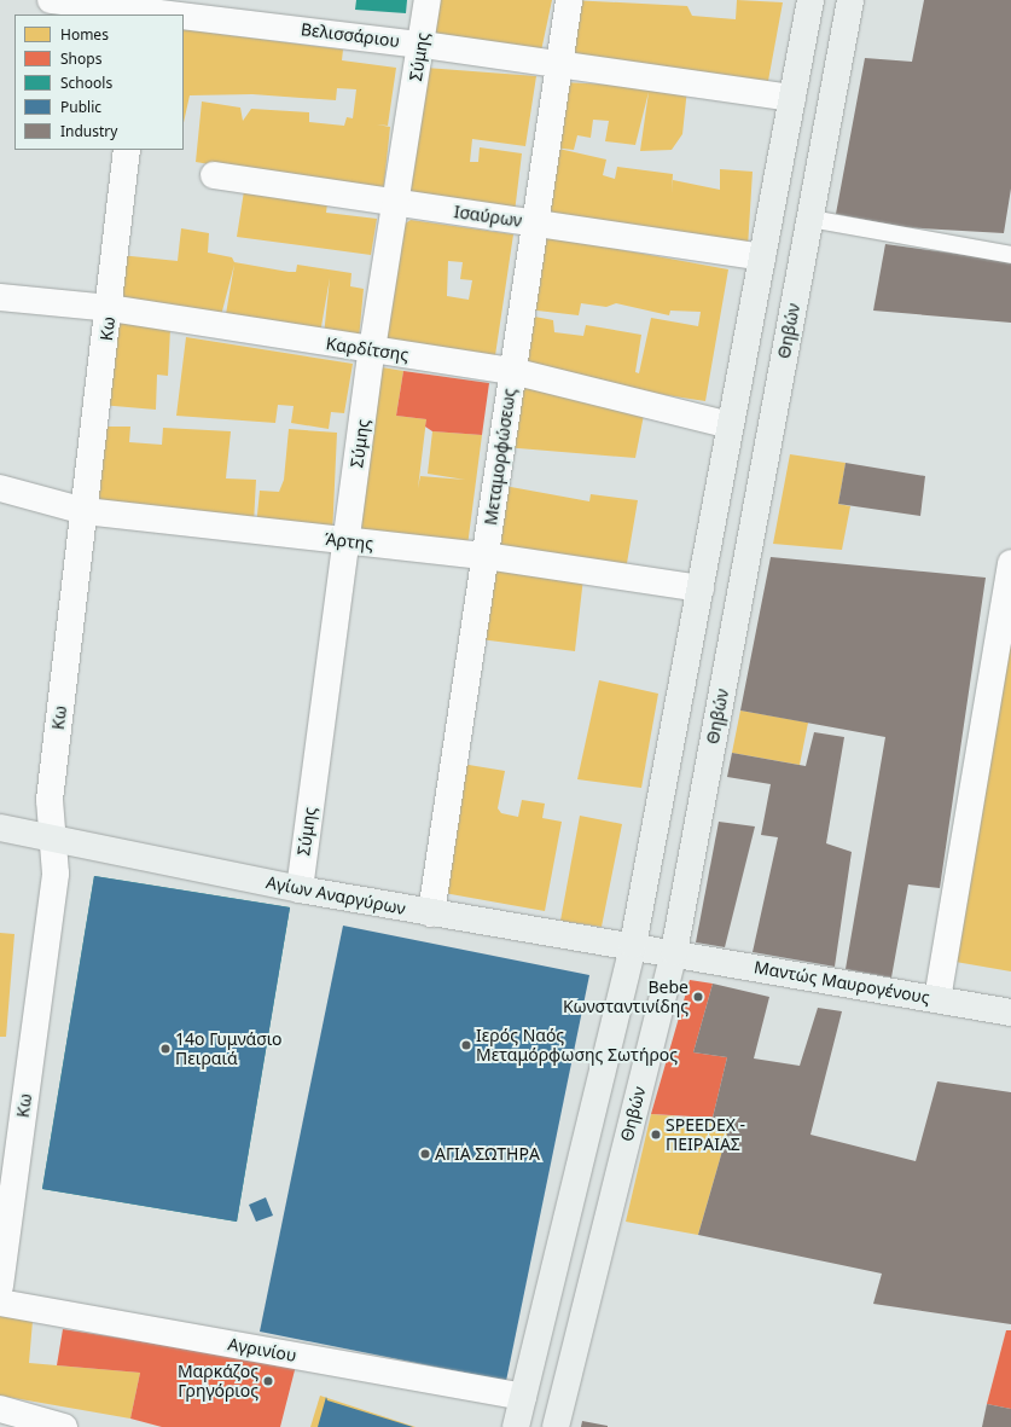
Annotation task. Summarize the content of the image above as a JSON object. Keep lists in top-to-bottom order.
{
  "streets": {
    "main road": ["Θηβών", "Αγίων Αναργύρων", "Μαντώς Μαυρογένους"],
    "street": [
      "Βελισσάριου",
      "Σύμης",
      "Ισαύρων",
      "Κω",
      "Καρδίτσης",
      "Μεταμορφώσεως",
      "Άρτης",
      "Αγρινίου"
    ]
  },
  "crossings": [
    ["Βελισσάριου", "Σύμης"],
    ["Βελισσάριου", "Μεταμορφώσεως"],
    ["Σύμης", "Ισαύρων"],
    ["Σύμης", "Καρδίτσης"],
    ["Σύμης", "Άρτης"],
    ["Σύμης", "Αγίων Αναργύρων"],
    ["Ισαύρων", "Μεταμορφώσεως"],
    ["Κω", "Καρδίτσης"],
    ["Κω", "Άρτης"],
    ["Κω", "Αγίων Αναργύρων"],
    ["Θηβών", "Αγίων Αναργύρων"],
    ["Θηβών", "Μαντώς Μαυρογένους"],
    ["Καρδίτσης", "Μεταμορφώσεως"],
    ["Μεταμορφώσεως", "Άρτης"],
    ["Μεταμορφώσεως", "Αγίων Αναργύρων"],
    ["Αγίων Αναργύρων", "Μαντώς Μαυρογένους"]
  ],
  "places": [
    "Bebe Κωνσταντινίδης",
    "Ιερός Ναός Μεταμόρφωσης Σωτήρος",
    "14ο Γυμνάσιο Πειραιά",
    "SPEEDEX - ΠΕΙΡΑΙΑΣ",
    "ΑΓΙΑ ΣΩΤΗΡΑ",
    "Μαρκάζος Γρηγόριος"
  ],
  "legend": [
    "Homes",
    "Shops",
    "Schools",
    "Public",
    "Industry"
  ]
}
